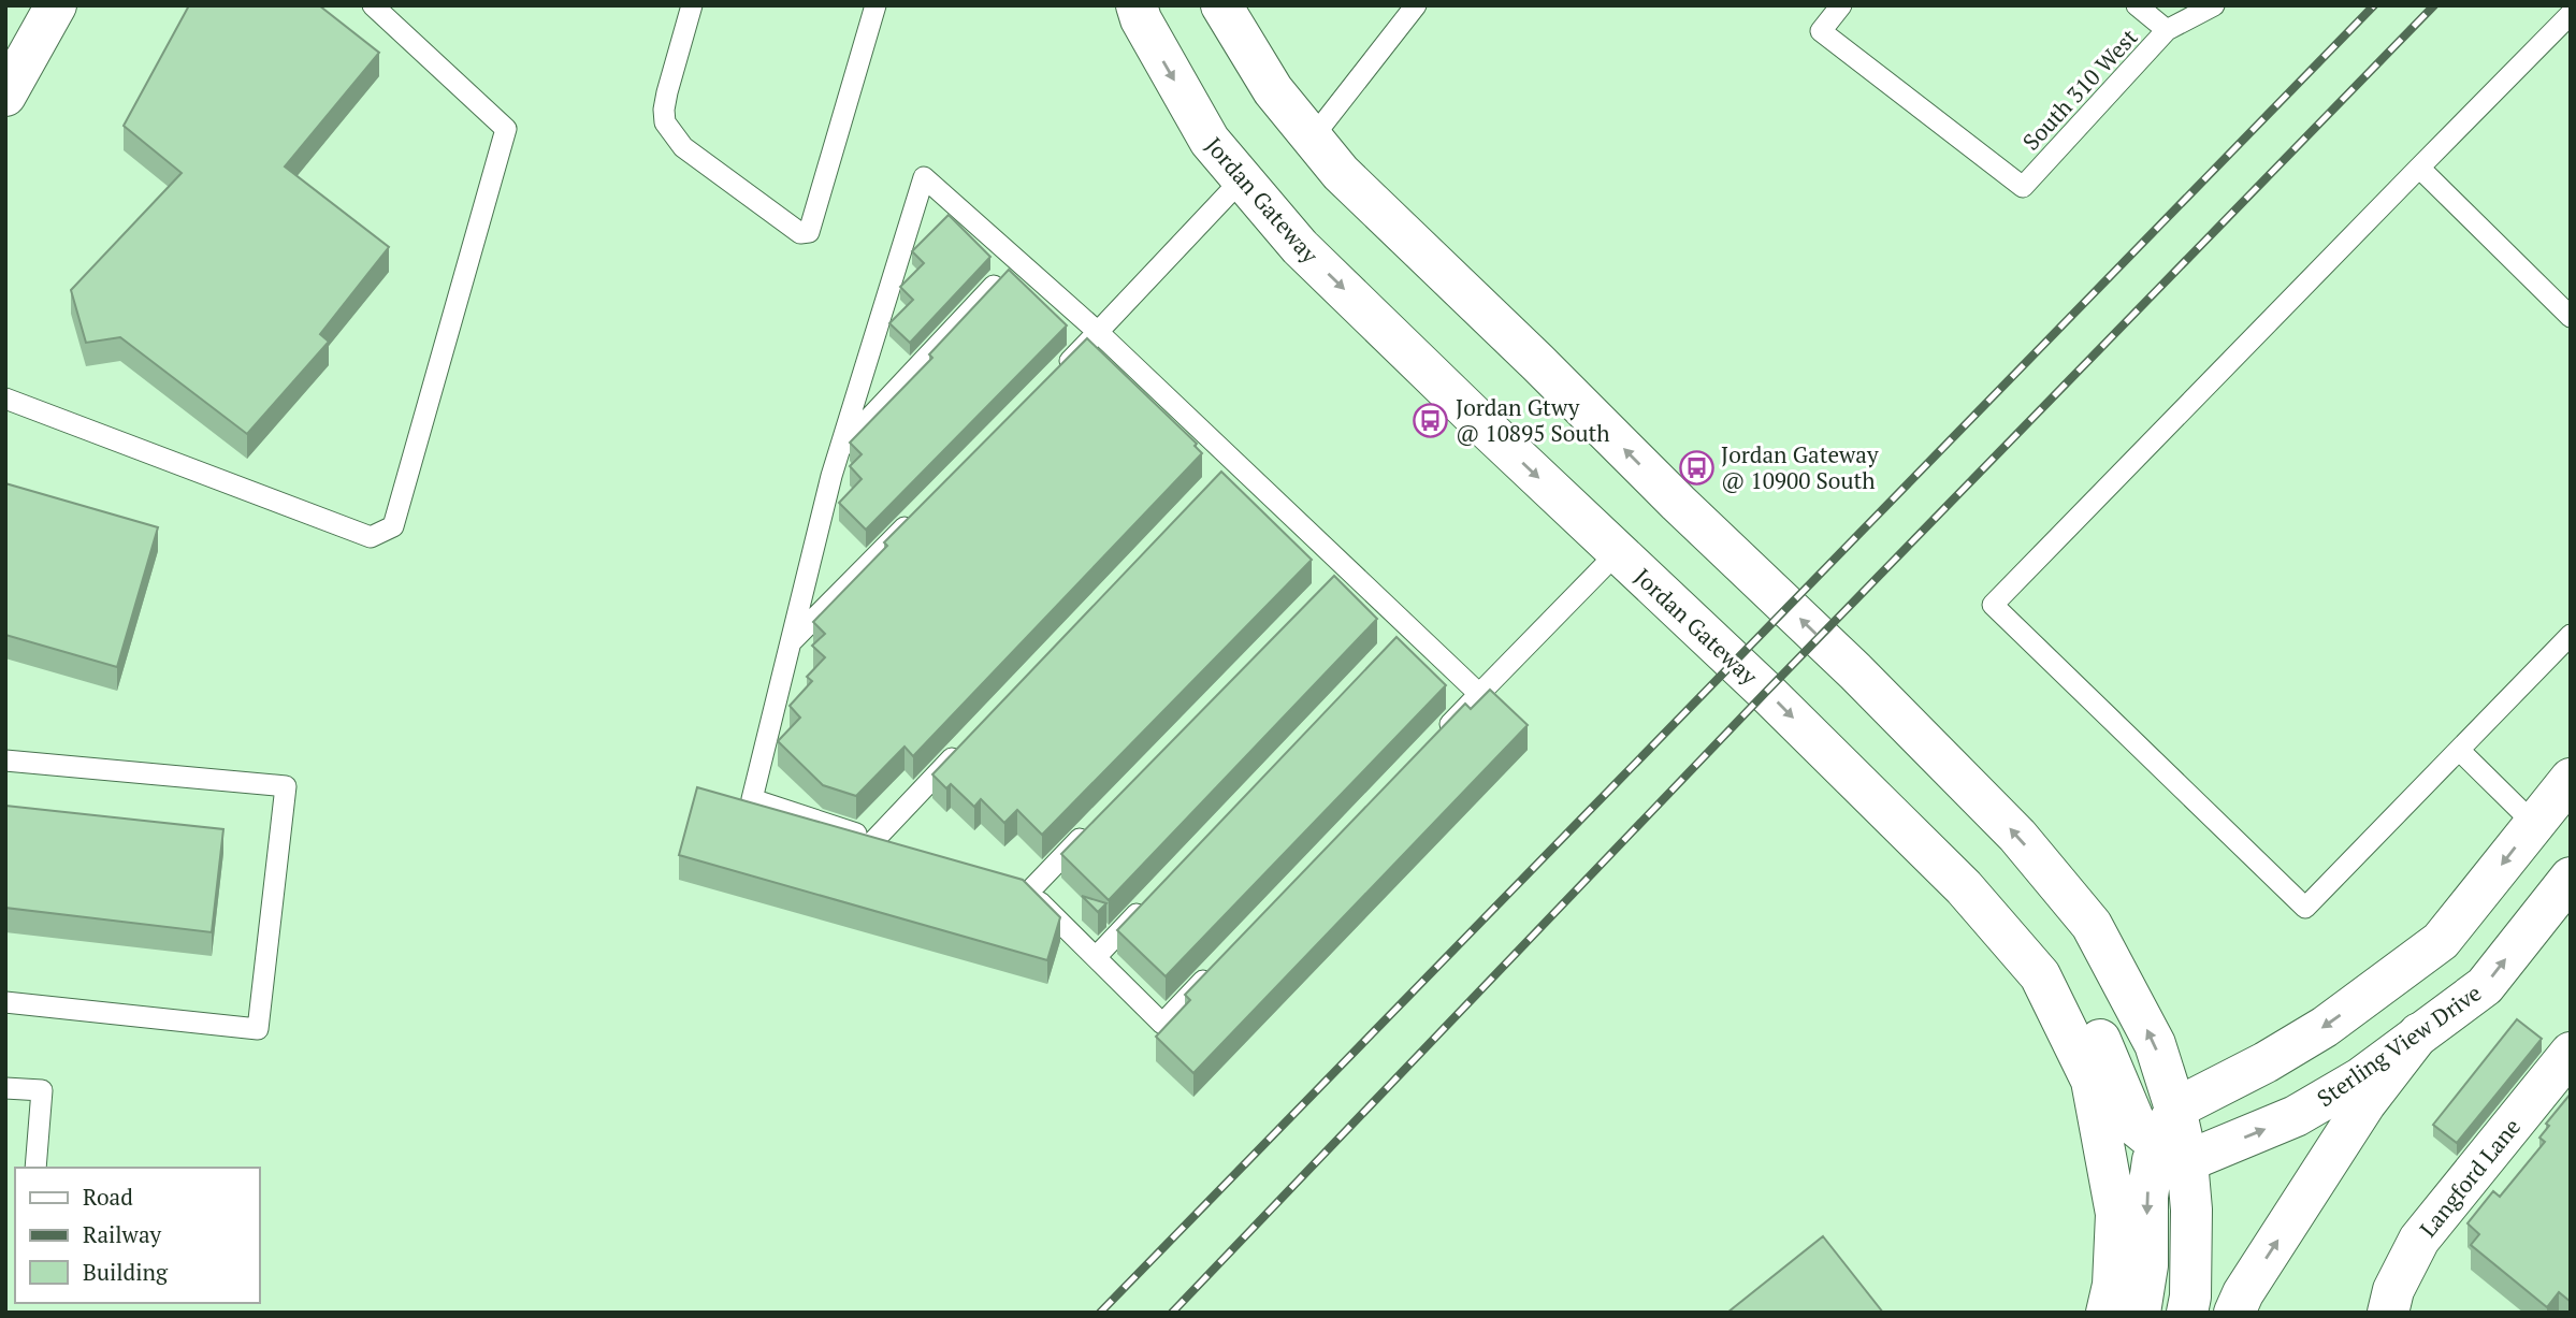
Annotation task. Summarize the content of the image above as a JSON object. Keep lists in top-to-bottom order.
{
  "streets": {
    "main road": ["Jordan Gateway", "Sterling View Drive", "Langford Lane"],
    "lane": ["South 310 West"]
  },
  "places": {
    "bus stop": ["Jordan Gtwy @ 10895 South", "Jordan Gateway @ 10900 South"]
  },
  "legend": ["Road", "Railway", "Building"]
}
